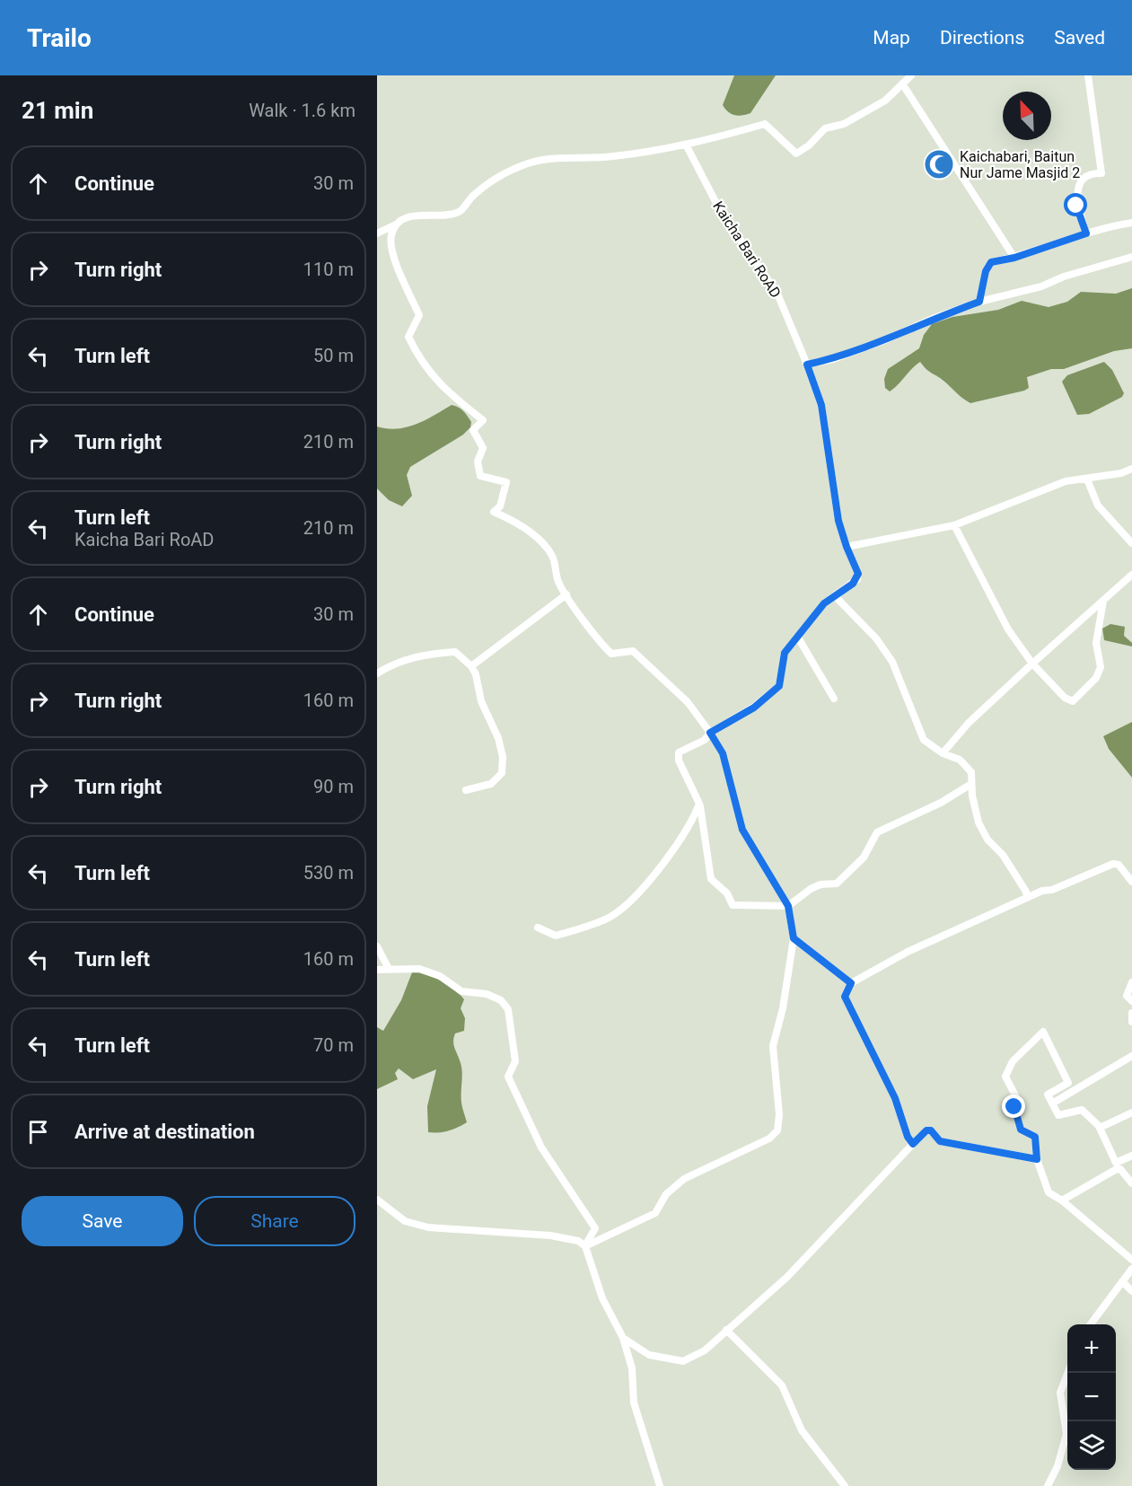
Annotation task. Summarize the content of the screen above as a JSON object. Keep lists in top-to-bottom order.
{
  "streets": {
    "street": ["Kaicha Bari RoAD"]
  },
  "places": {
    "mosque": ["Kaichabari, Baitun Nur Jame Masjid 2"]
  },
  "north": "top left",
  "page": {
    "header": "Trailo",
    "nav": ["Map", "Directions", "Saved"],
    "heading": ["21 min", "Walk · 1.6 km"],
    "list": [
      ["Continue", "30 m"],
      ["Turn right", "110 m"],
      ["Turn left", "50 m"],
      ["Turn right", "210 m"],
      ["Turn left", "Kaicha Bari RoAD", "210 m"],
      ["Continue", "30 m"],
      ["Turn right", "160 m"],
      ["Turn right", "90 m"],
      ["Turn left", "530 m"],
      ["Turn left", "160 m"],
      ["Turn left", "70 m"],
      "Arrive at destination"
    ],
    "buttons": ["Save", "Share"],
    "map_buttons": ["+", "−"]
  }
}
